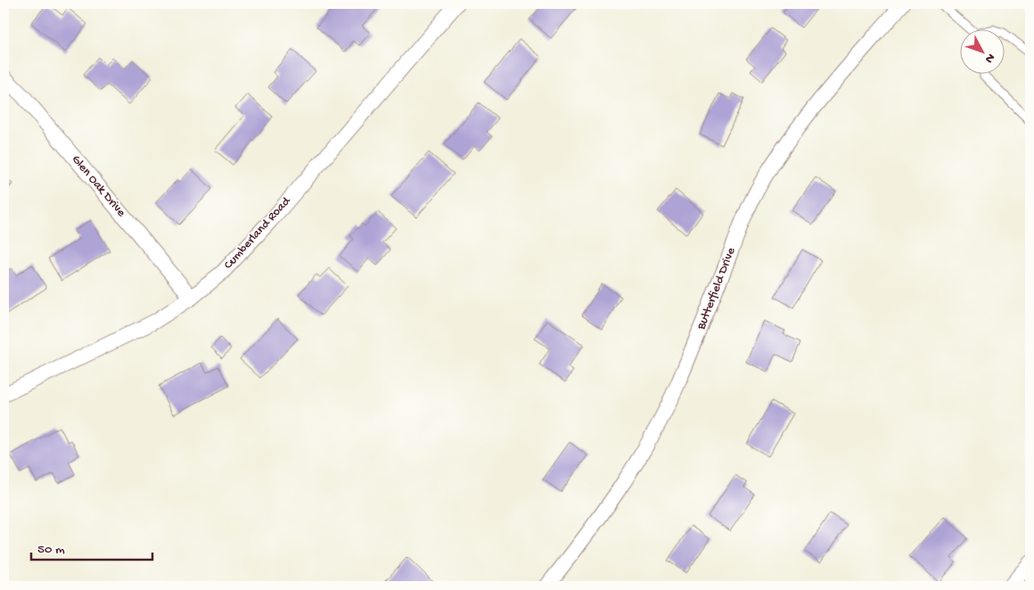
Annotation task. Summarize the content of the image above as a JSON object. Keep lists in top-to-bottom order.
{
  "streets": {
    "street": ["Glen Oak Drive", "Cumberland Road", "Butterfield Drive"]
  },
  "crossings": [
    ["Glen Oak Drive", "Cumberland Road"]
  ],
  "scale_bar": "50 m",
  "north": "bottom right"
}
